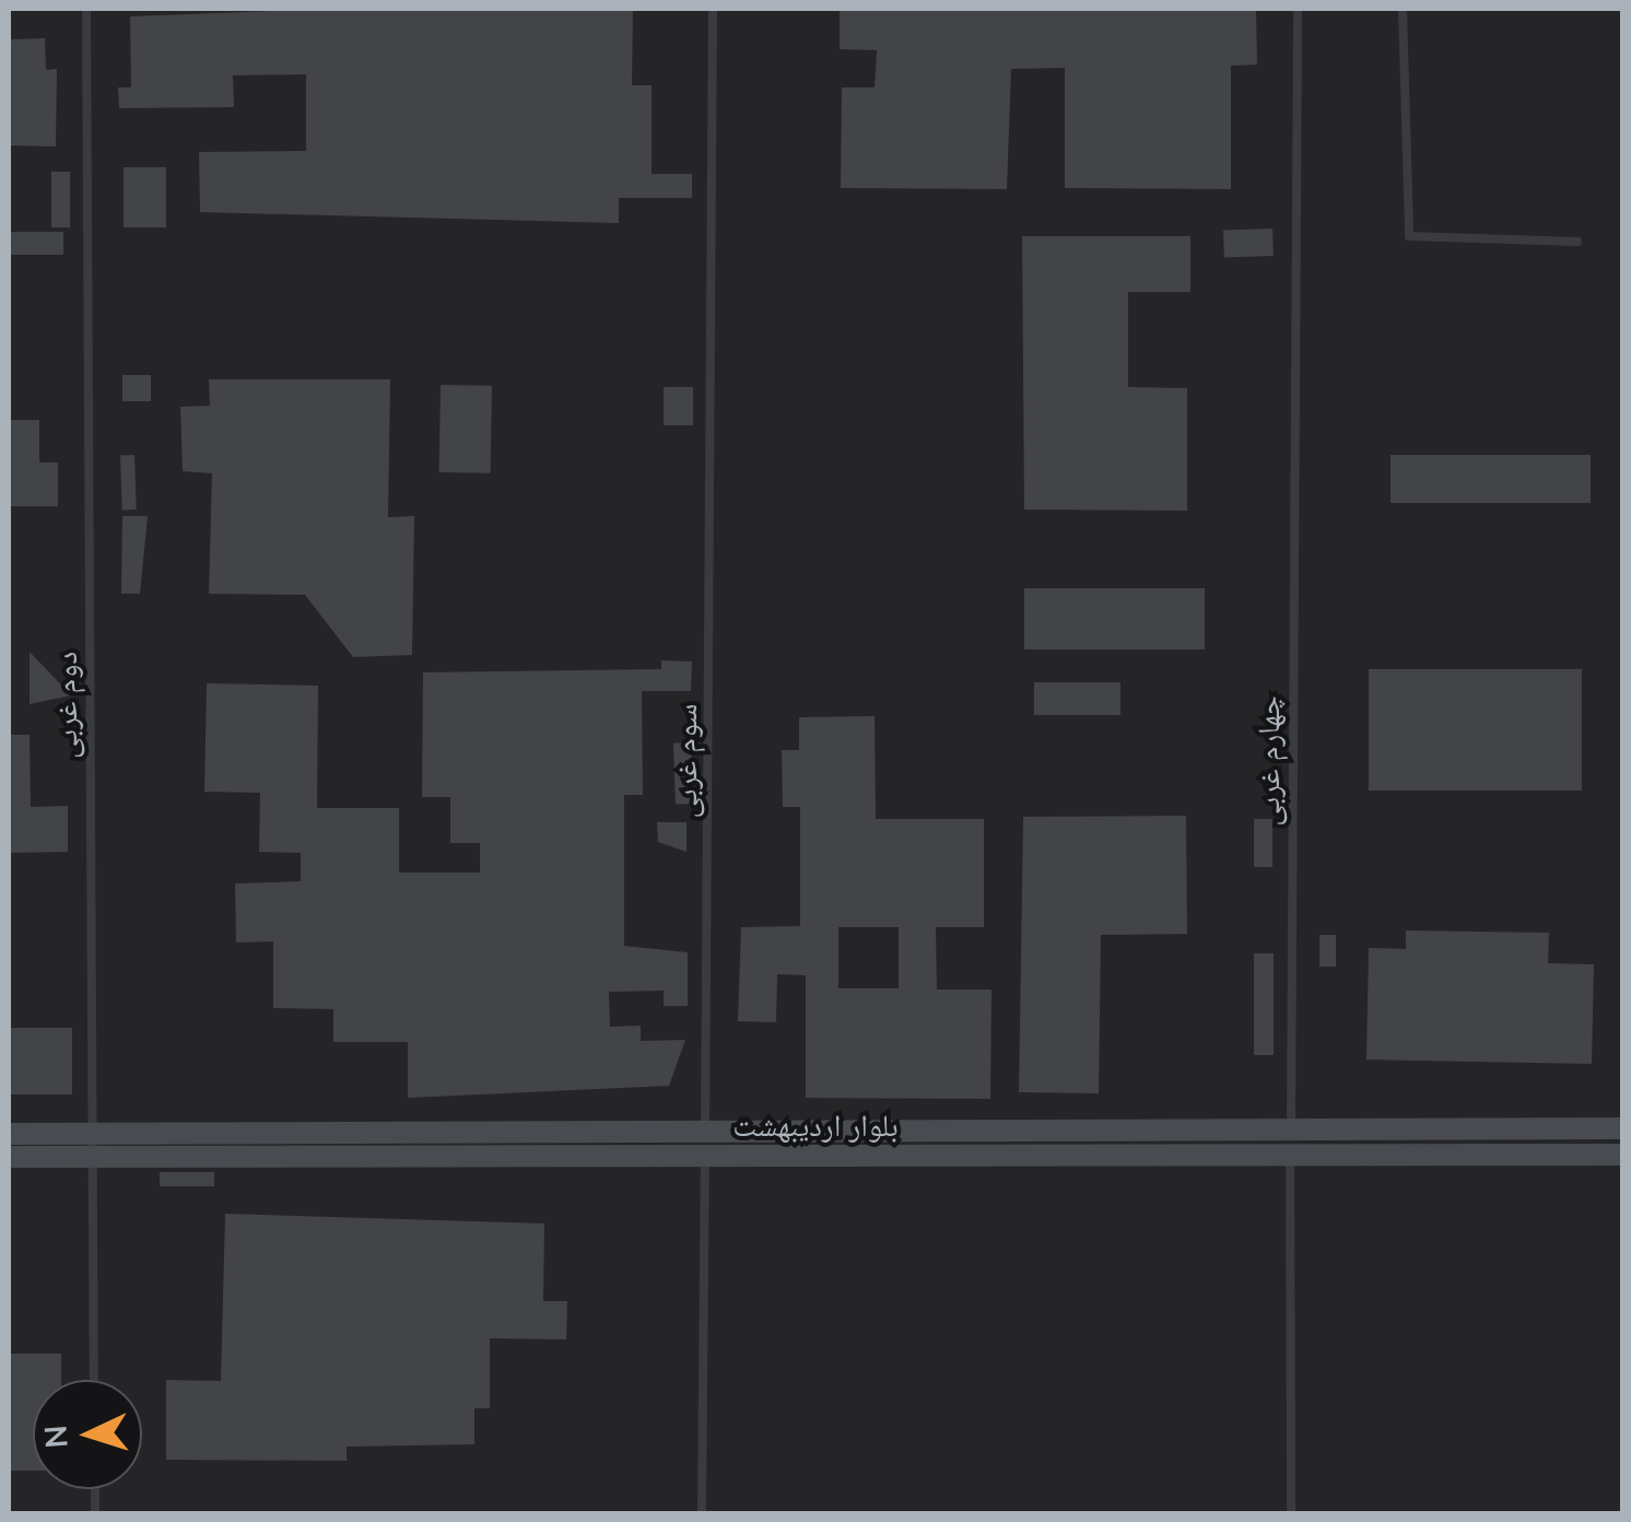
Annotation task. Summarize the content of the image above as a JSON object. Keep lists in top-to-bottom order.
{
  "streets": {
    "street": ["بلوار اردیبهشت"],
    "lane": ["دوم غربی", "سوم غربی", "چهارم غربی"]
  },
  "crossings": [
    ["دوم غربی", "بلوار اردیبهشت"],
    ["سوم غربی", "بلوار اردیبهشت"],
    ["چهارم غربی", "بلوار اردیبهشت"]
  ],
  "north": "left"
}
